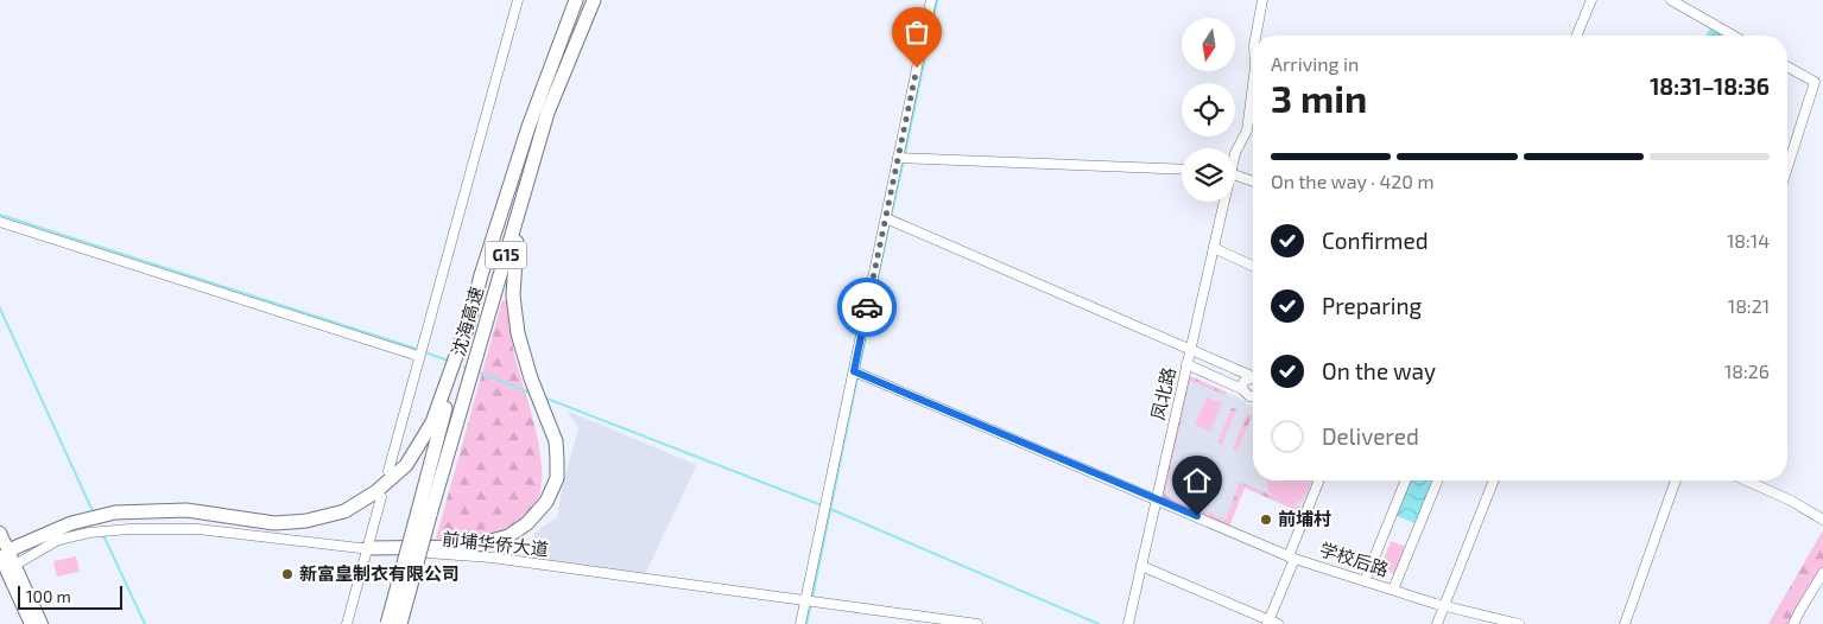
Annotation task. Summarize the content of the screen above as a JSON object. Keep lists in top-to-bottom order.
{
  "streets": {
    "highway": ["G15", "沈海高速"],
    "street": ["凤北路", "前埔华侨大道", "学校后路"]
  },
  "crossings": [
    ["凤北路", "学校后路"]
  ],
  "places": ["前埔村", "新富皇制衣有限公司"],
  "scale_bar": "100 m",
  "north": "bottom",
  "page": {
    "heading": ["3 min", "Arriving in", "18:31–18:36"],
    "bar": "On the way · 420 m",
    "list": [
      ["Confirmed", "18:14"],
      ["Preparing", "18:21"],
      ["On the way", "18:26"],
      "Delivered"
    ],
    "scale": "100 m"
  }
}
